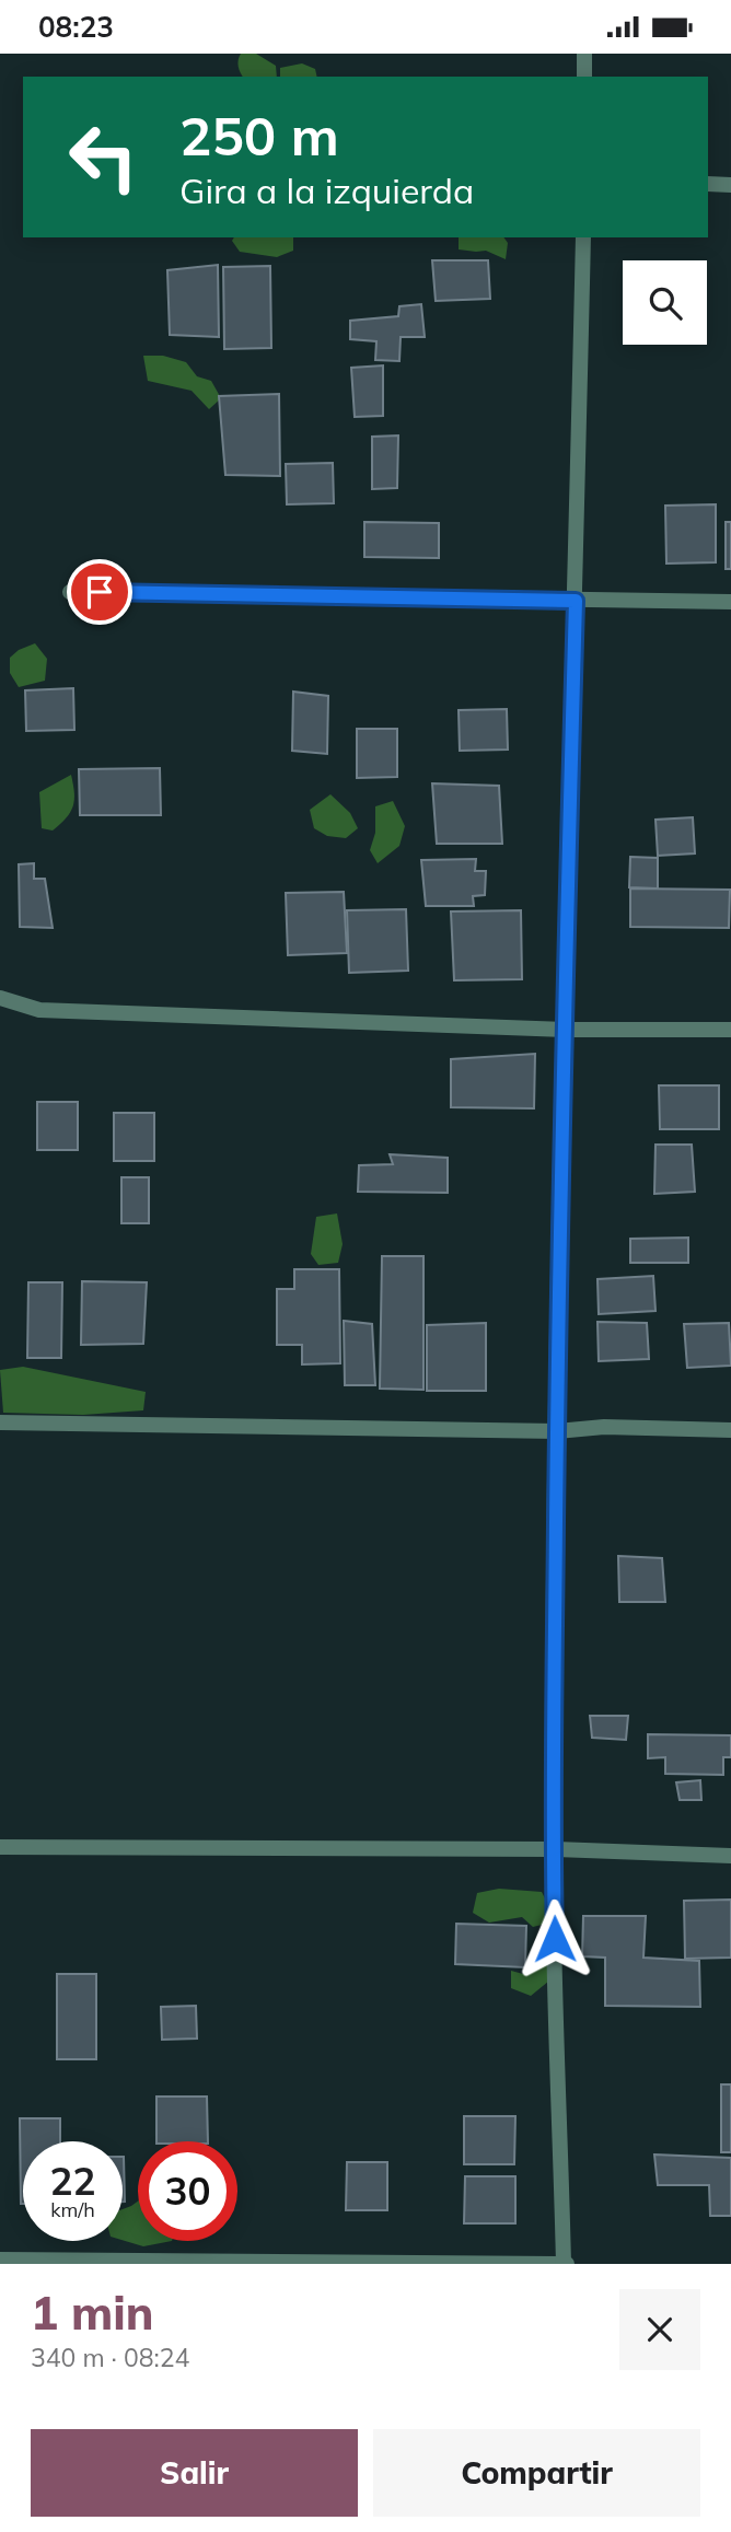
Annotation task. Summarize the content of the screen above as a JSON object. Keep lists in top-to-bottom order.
{
  "page": {
    "status": "08:23",
    "turn": ["250 m", "Gira a la izquierda"],
    "speed": "22 km/h",
    "limit": "30",
    "heading": ["1 min", "340 m · 08:24"],
    "buttons": ["Salir", "Compartir"]
  }
}
